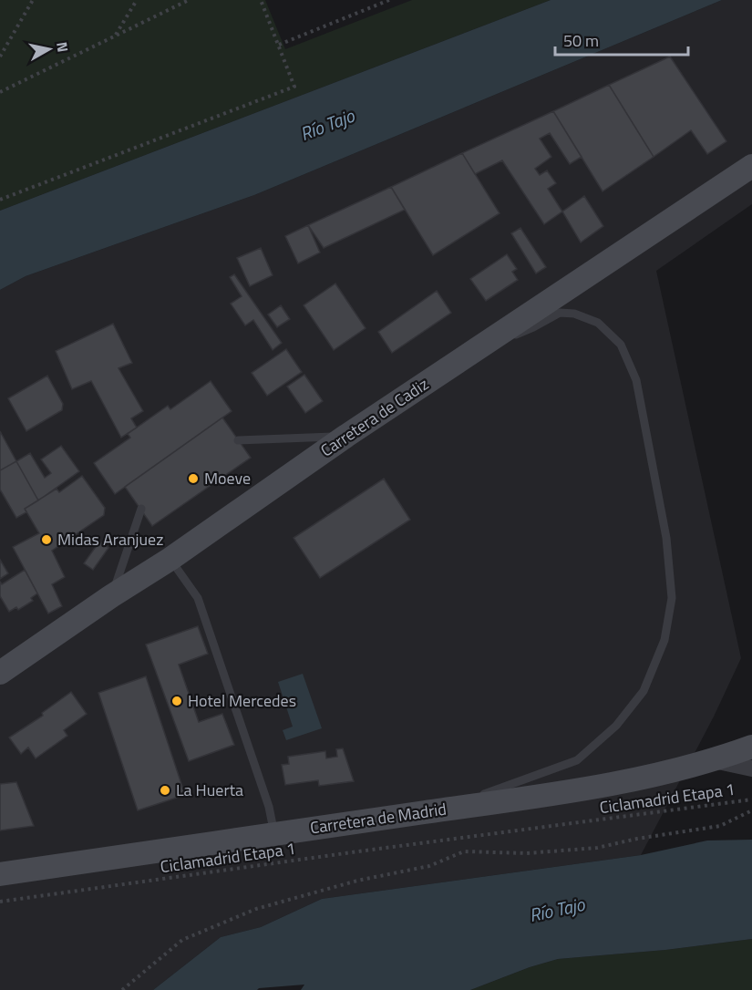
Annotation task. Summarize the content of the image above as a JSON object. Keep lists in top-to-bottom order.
{
  "streets": {
    "main road": ["Carretera de Cadiz", "Carretera de Madrid"],
    "path": ["Ciclamadrid Etapa 1"]
  },
  "water": ["Río Tajo"],
  "places": [
    "Moeve",
    "Midas Aranjuez",
    "Hotel Mercedes",
    "La Huerta"
  ],
  "scale_bar": "50 m",
  "north": "right"
}
